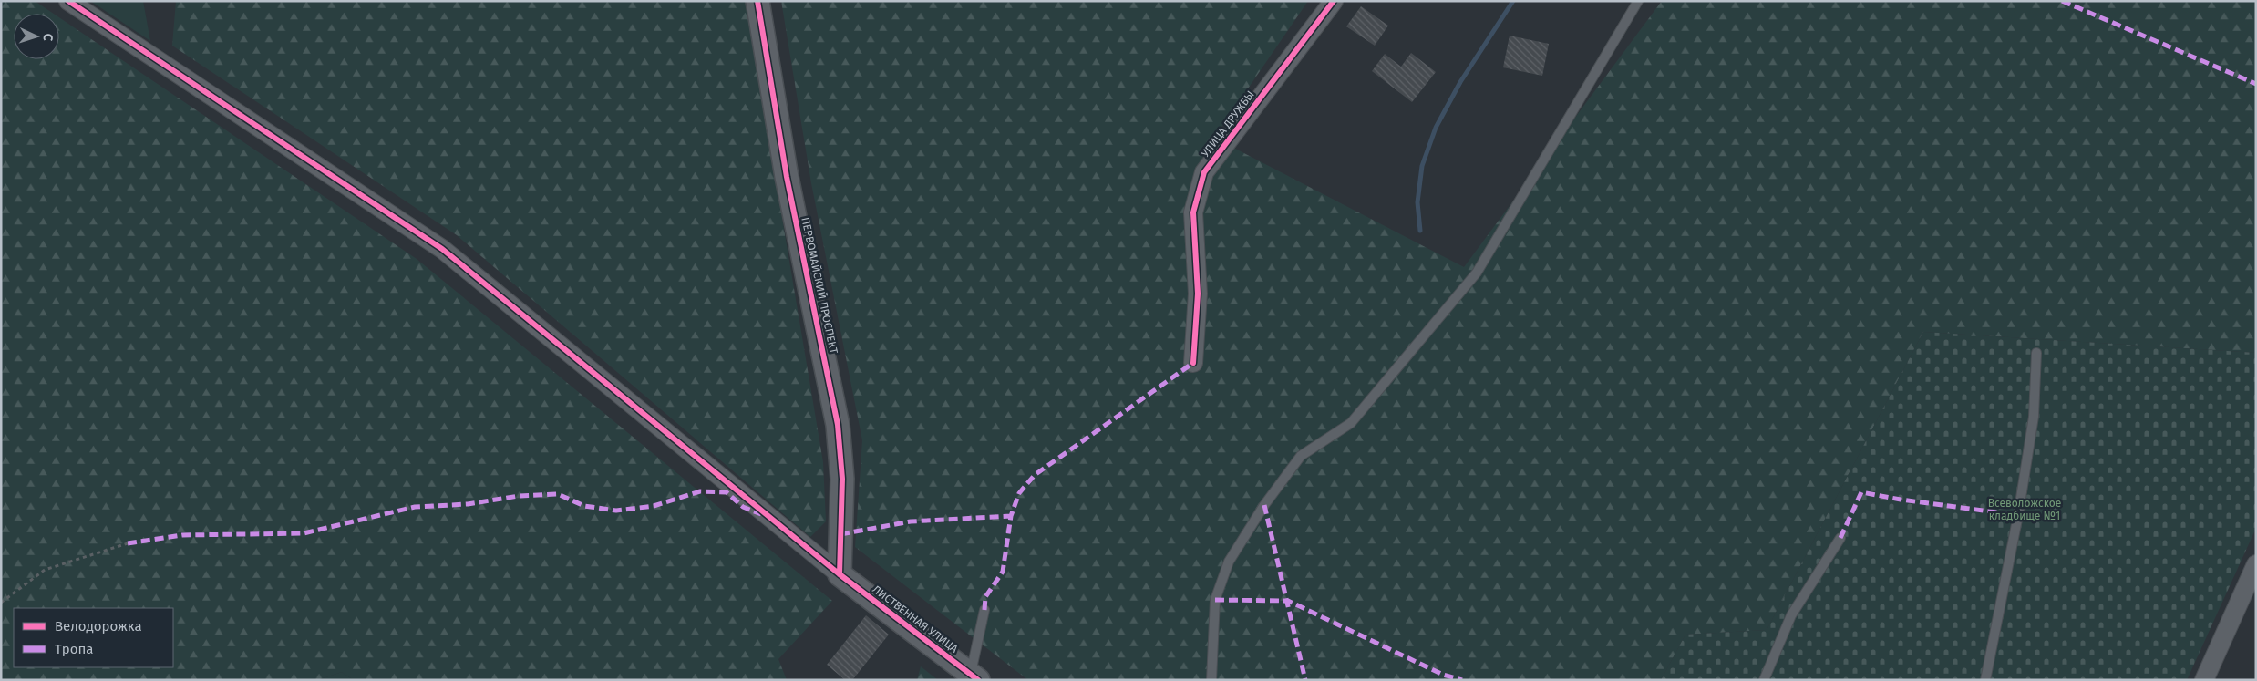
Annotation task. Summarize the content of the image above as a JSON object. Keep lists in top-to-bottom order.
{
  "streets": {
    "street": ["УЛИЦА ДРУЖБЫ", "ПЕРВОМАЙСКИЙ ПРОСПЕКТ", "ЛИСТВЕННАЯ УЛИЦА"]
  },
  "crossings": [
    ["ПЕРВОМАЙСКИЙ ПРОСПЕКТ", "ЛИСТВЕННАЯ УЛИЦА"]
  ],
  "parks": ["Всеволожское кладбище №1"],
  "legend": ["Велодорожка", "Тропа"],
  "north": "right"
}
